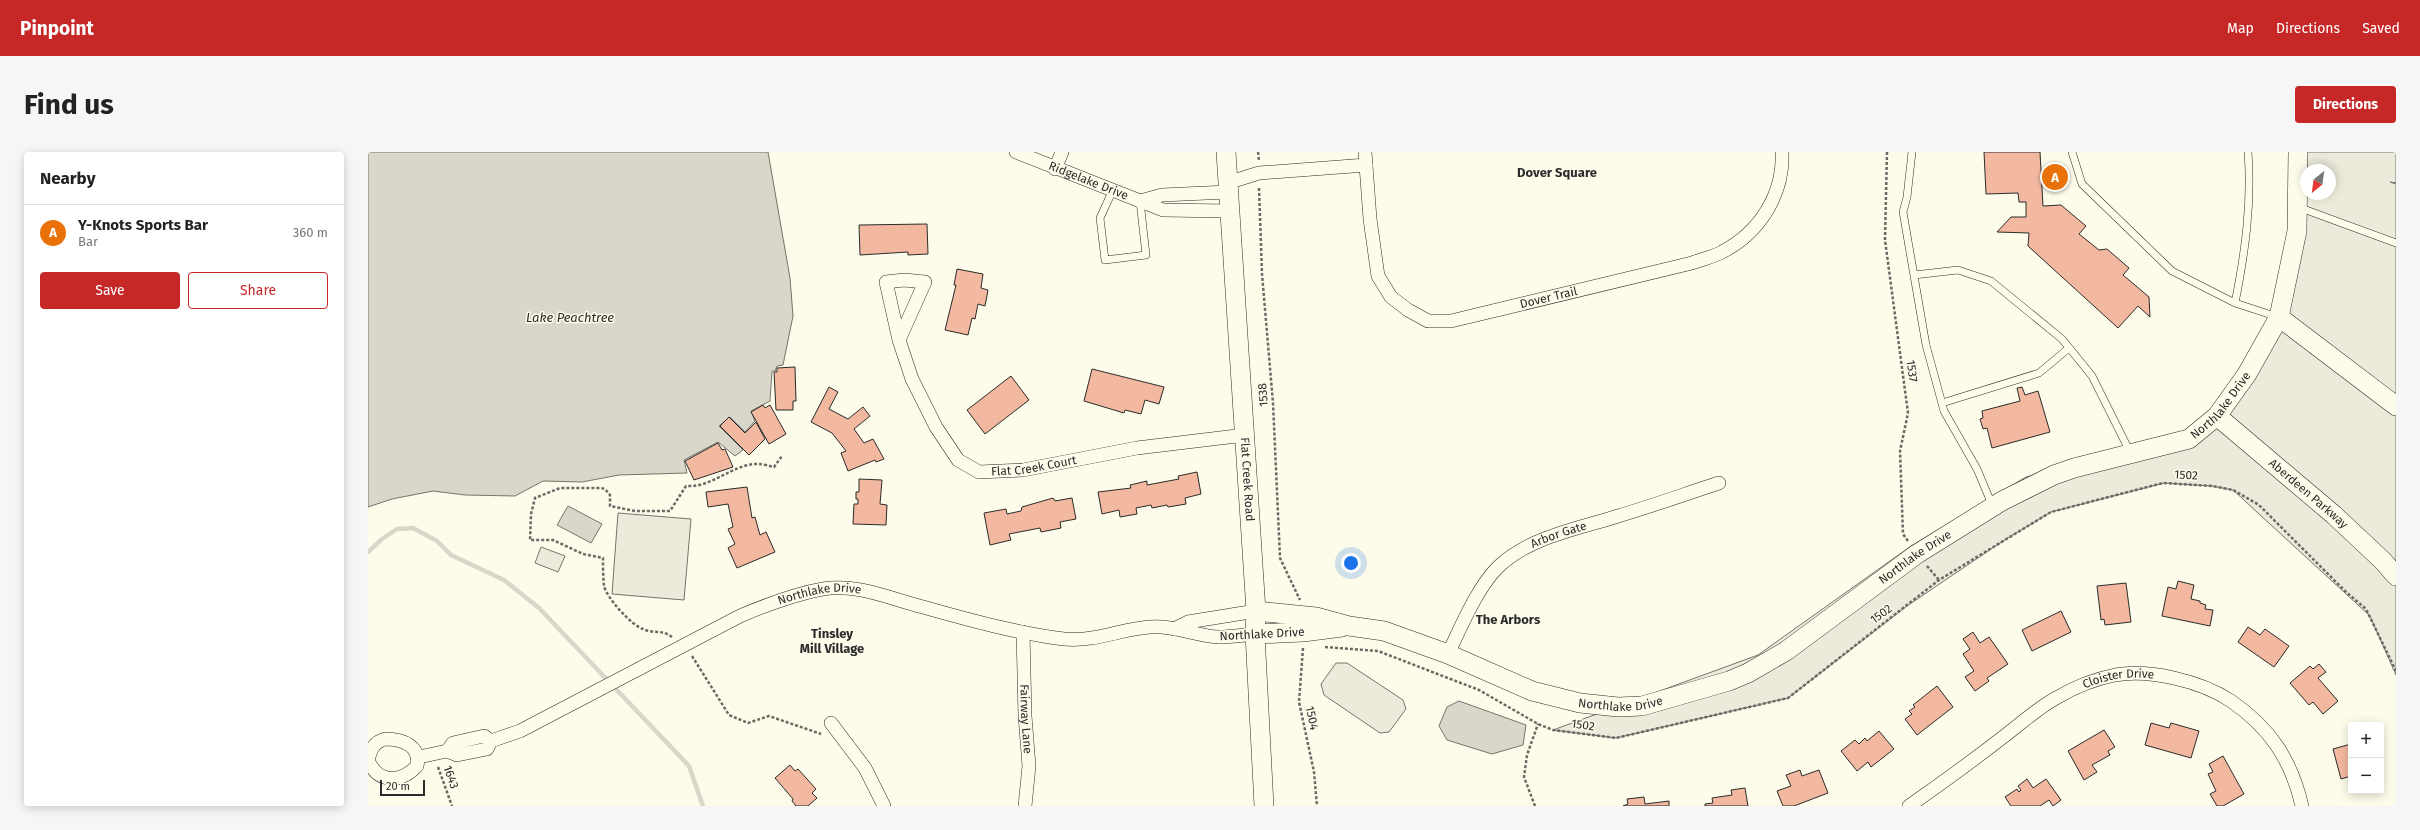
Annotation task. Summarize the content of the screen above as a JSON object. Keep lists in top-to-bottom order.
{
  "streets": {
    "street": [
      "Ridgelake Drive",
      "Dover Trail",
      "Northlake Drive",
      "Flat Creek Court",
      "Flat Creek Road",
      "Aberdeen Parkway",
      "Arbor Gate",
      "Cloister Drive",
      "Fairway Lane"
    ],
    "path": [
      "1537",
      "1538",
      "1502",
      "1504",
      "1643"
    ]
  },
  "crossings": [
    ["Ridgelake Drive", "Flat Creek Road"],
    ["1537", "Northlake Drive"],
    ["1537", "1502"],
    ["1538", "Northlake Drive"],
    ["Northlake Drive", "Flat Creek Road"],
    ["Northlake Drive", "Aberdeen Parkway"],
    ["Northlake Drive", "Arbor Gate"],
    ["Northlake Drive", "Fairway Lane"],
    ["Northlake Drive", "1643"],
    ["Flat Creek Court", "Flat Creek Road"]
  ],
  "districts": ["Dover Square", "The Arbors", "Tinsley Mill Village"],
  "water": ["Lake Peachtree"],
  "scale_bar": "20 m",
  "north": "bottom left",
  "page": {
    "header": "Pinpoint",
    "nav": ["Map", "Directions", "Saved"],
    "buttons": [
      "Directions",
      ["Save", "Share"]
    ],
    "title": "Find us",
    "heading": "Nearby",
    "pins": "A",
    "list": [
      {
        "mark": "A",
        "name": "Y-Knots Sports Bar",
        "note": "Bar",
        "value": "360 m"
      }
    ],
    "map_buttons": ["+", "−"],
    "scale": "20 m"
  }
}
